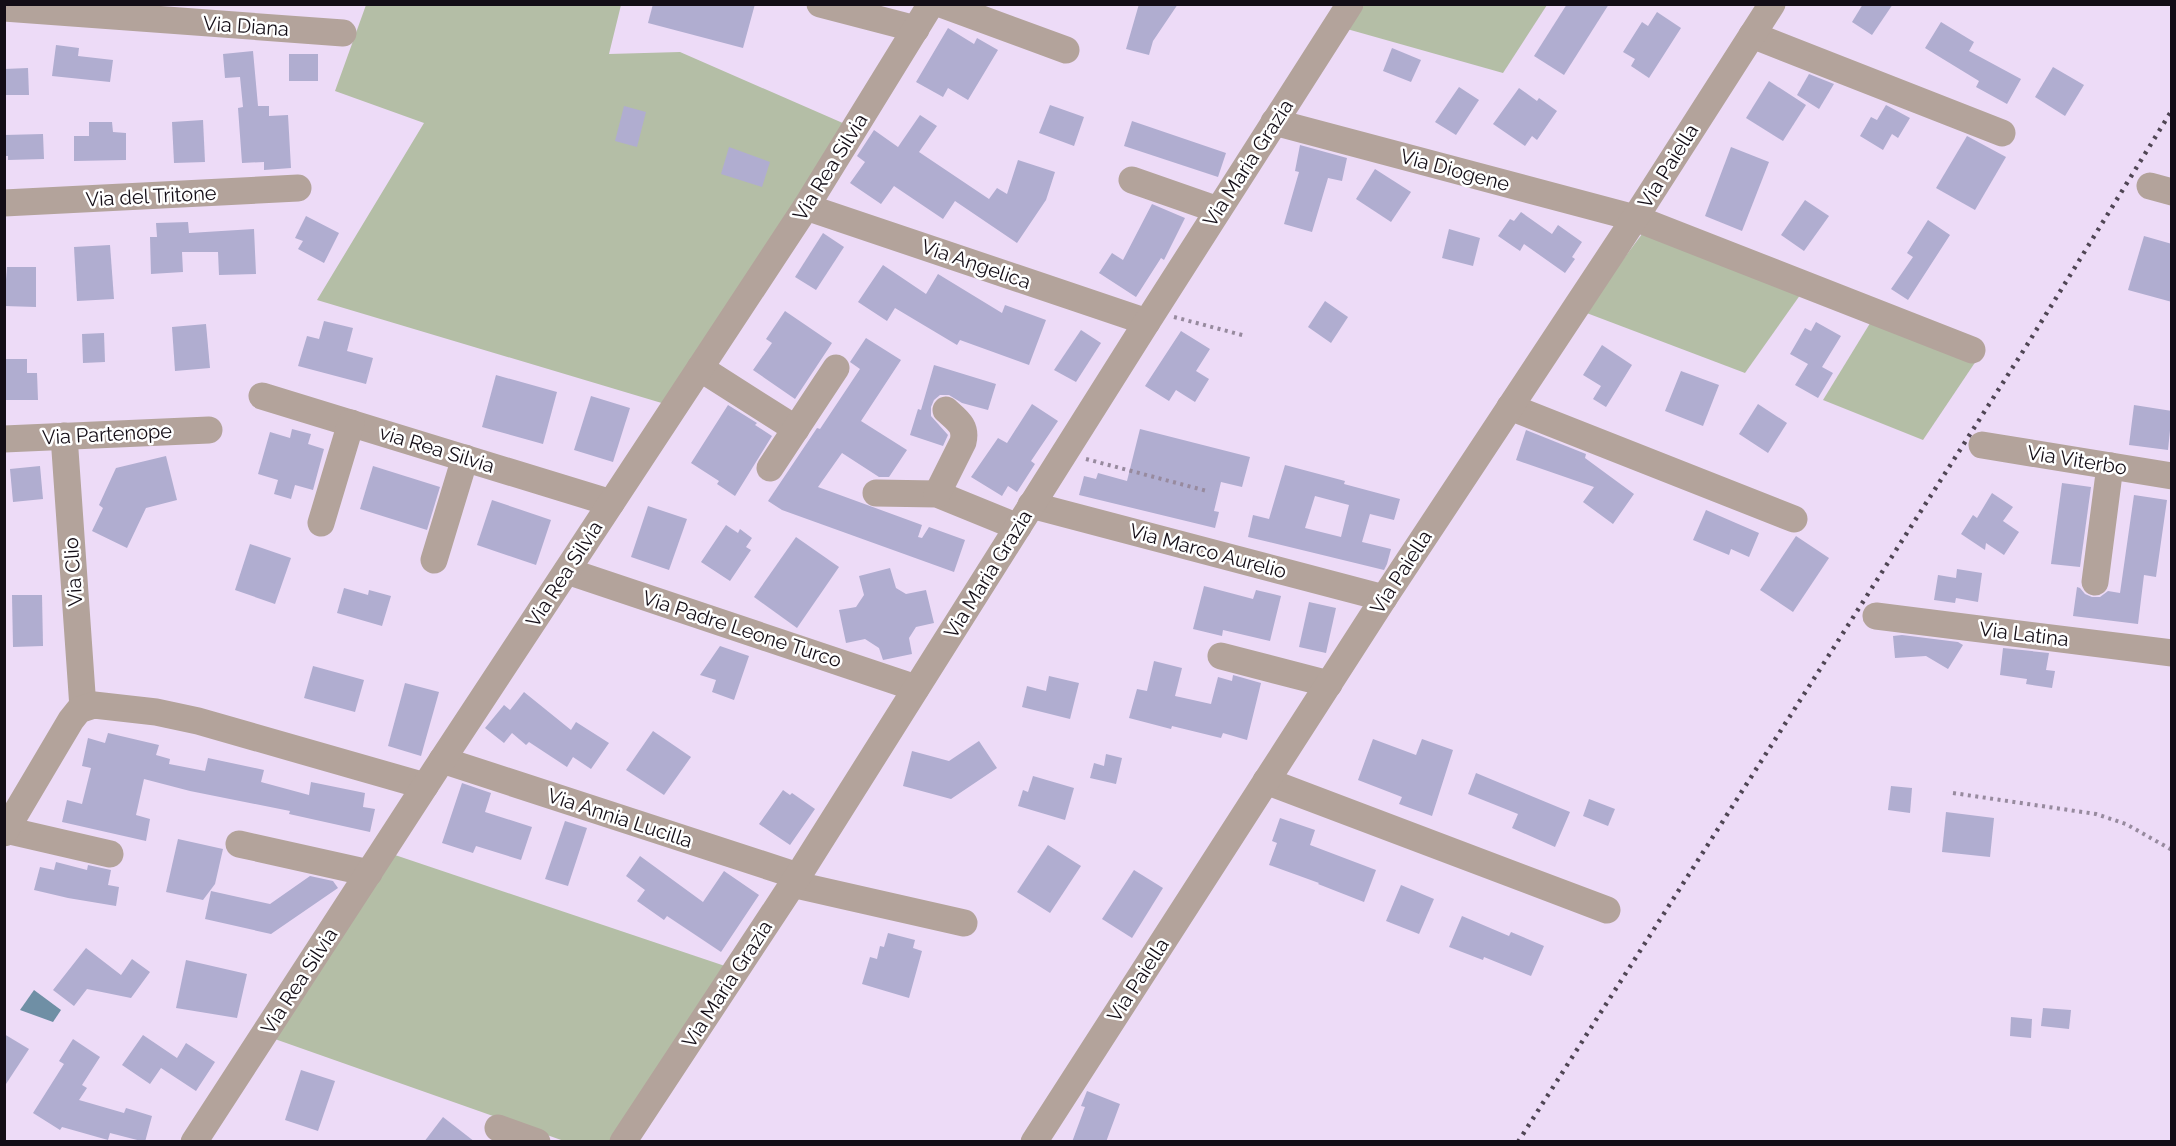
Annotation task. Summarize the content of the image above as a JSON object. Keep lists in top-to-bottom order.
{
  "streets": {
    "street": [
      "Via Diana",
      "Via Maria Grazia",
      "Via Paiella",
      "Via Rea Silvia",
      "Via Diogene",
      "Via del Tritone",
      "Via Angelica",
      "Via Partenope",
      "via Rea Silvia",
      "Via Viterbo",
      "Via Marco Aurelio",
      "Via Clio",
      "Via Padre Leone Turco",
      "Via Latina",
      "Via Annia Lucilla"
    ]
  },
  "crossings": [
    ["Via Maria Grazia", "Via Diogene"],
    ["Via Maria Grazia", "Via Angelica"],
    ["Via Maria Grazia", "Via Marco Aurelio"],
    ["Via Maria Grazia", "Via Padre Leone Turco"],
    ["Via Maria Grazia", "Via Annia Lucilla"],
    ["Via Paiella", "Via Diogene"],
    ["Via Paiella", "Via Marco Aurelio"],
    ["Via Rea Silvia", "Via Angelica"],
    ["Via Rea Silvia", "via Rea Silvia"],
    ["Via Rea Silvia", "Via Padre Leone Turco"],
    ["Via Rea Silvia", "Via Annia Lucilla"],
    ["Via Partenope", "Via Clio"]
  ]
}
